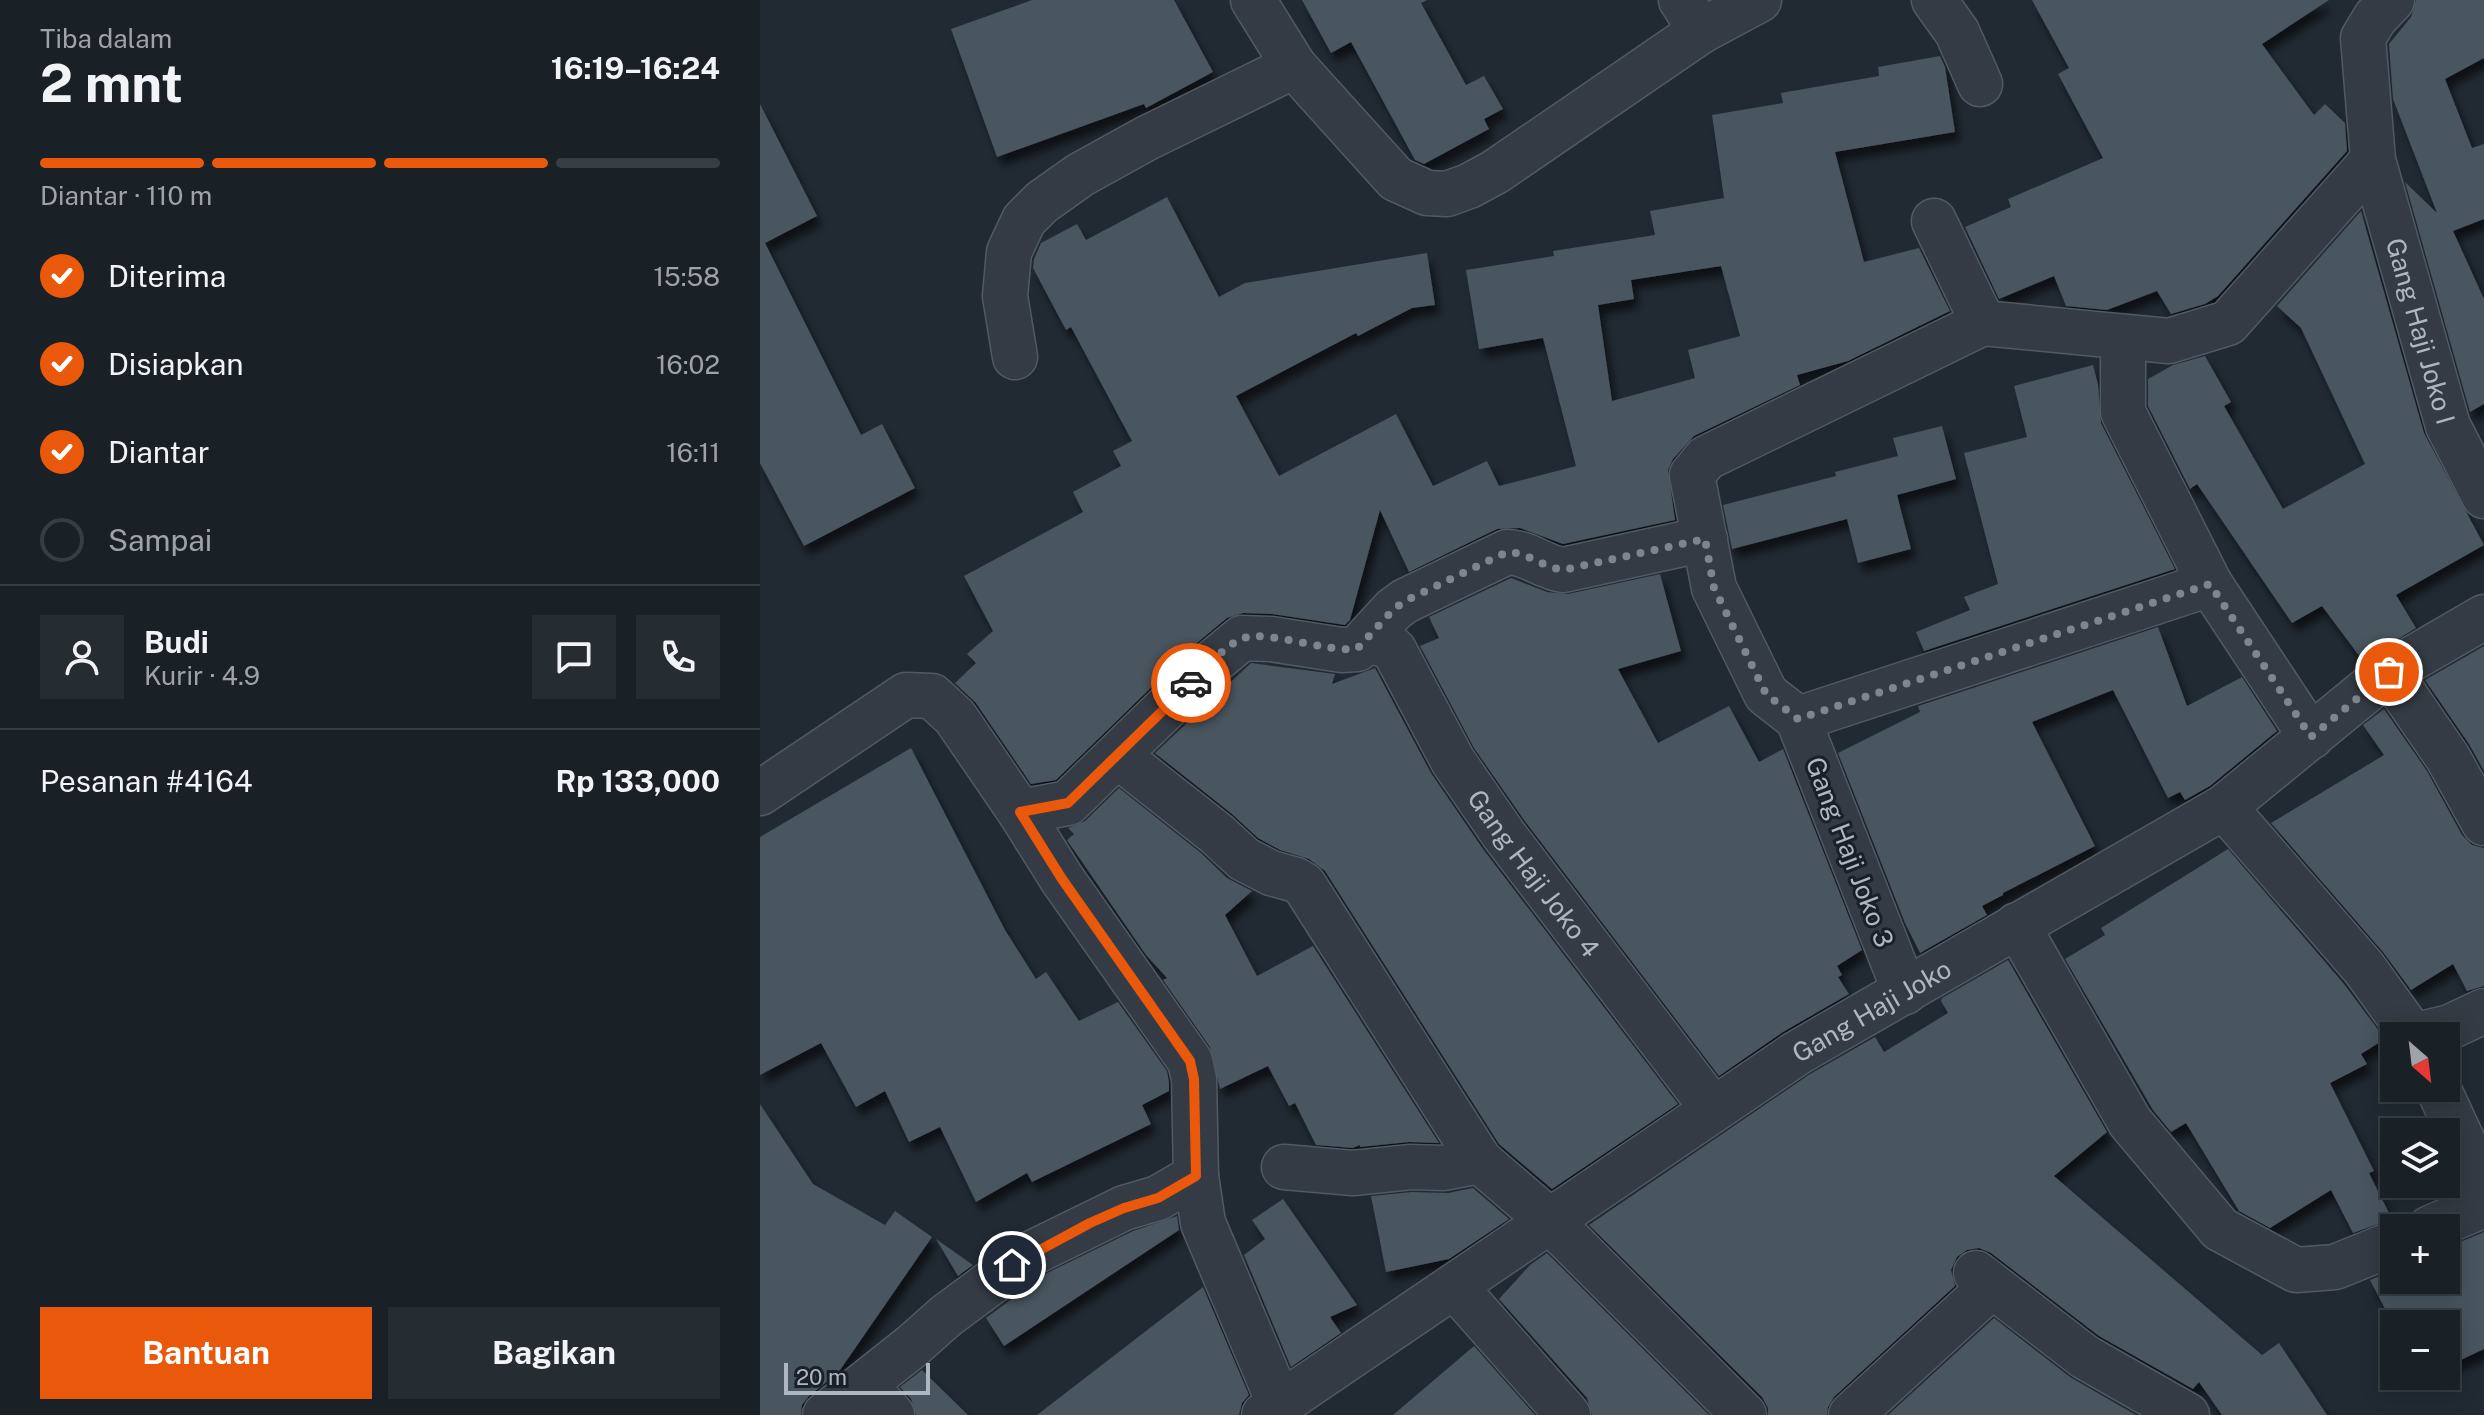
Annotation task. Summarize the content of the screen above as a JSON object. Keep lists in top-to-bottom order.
{
  "streets": {
    "street": [
      "Gang Haji Joko I",
      "Gang Haji Joko 3",
      "Gang Haji Joko 4",
      "Gang Haji Joko"
    ]
  },
  "crossings": [
    ["Gang Haji Joko 3", "Gang Haji Joko"],
    ["Gang Haji Joko 4", "Gang Haji Joko"]
  ],
  "scale_bar": "20 m",
  "north": "bottom right",
  "page": {
    "heading": ["2 mnt", "Tiba dalam", "16:19–16:24"],
    "panel": [
      "Budi",
      "Kurir · 4.9",
      "Pesanan #4164",
      "Rp 133,000"
    ],
    "bar": "Diantar · 110 m",
    "list": [
      ["Diterima", "15:58"],
      ["Disiapkan", "16:02"],
      ["Diantar", "16:11"],
      "Sampai"
    ],
    "map_buttons": ["+", "−"],
    "buttons": ["Bantuan", "Bagikan"],
    "scale": "20 m"
  }
}
